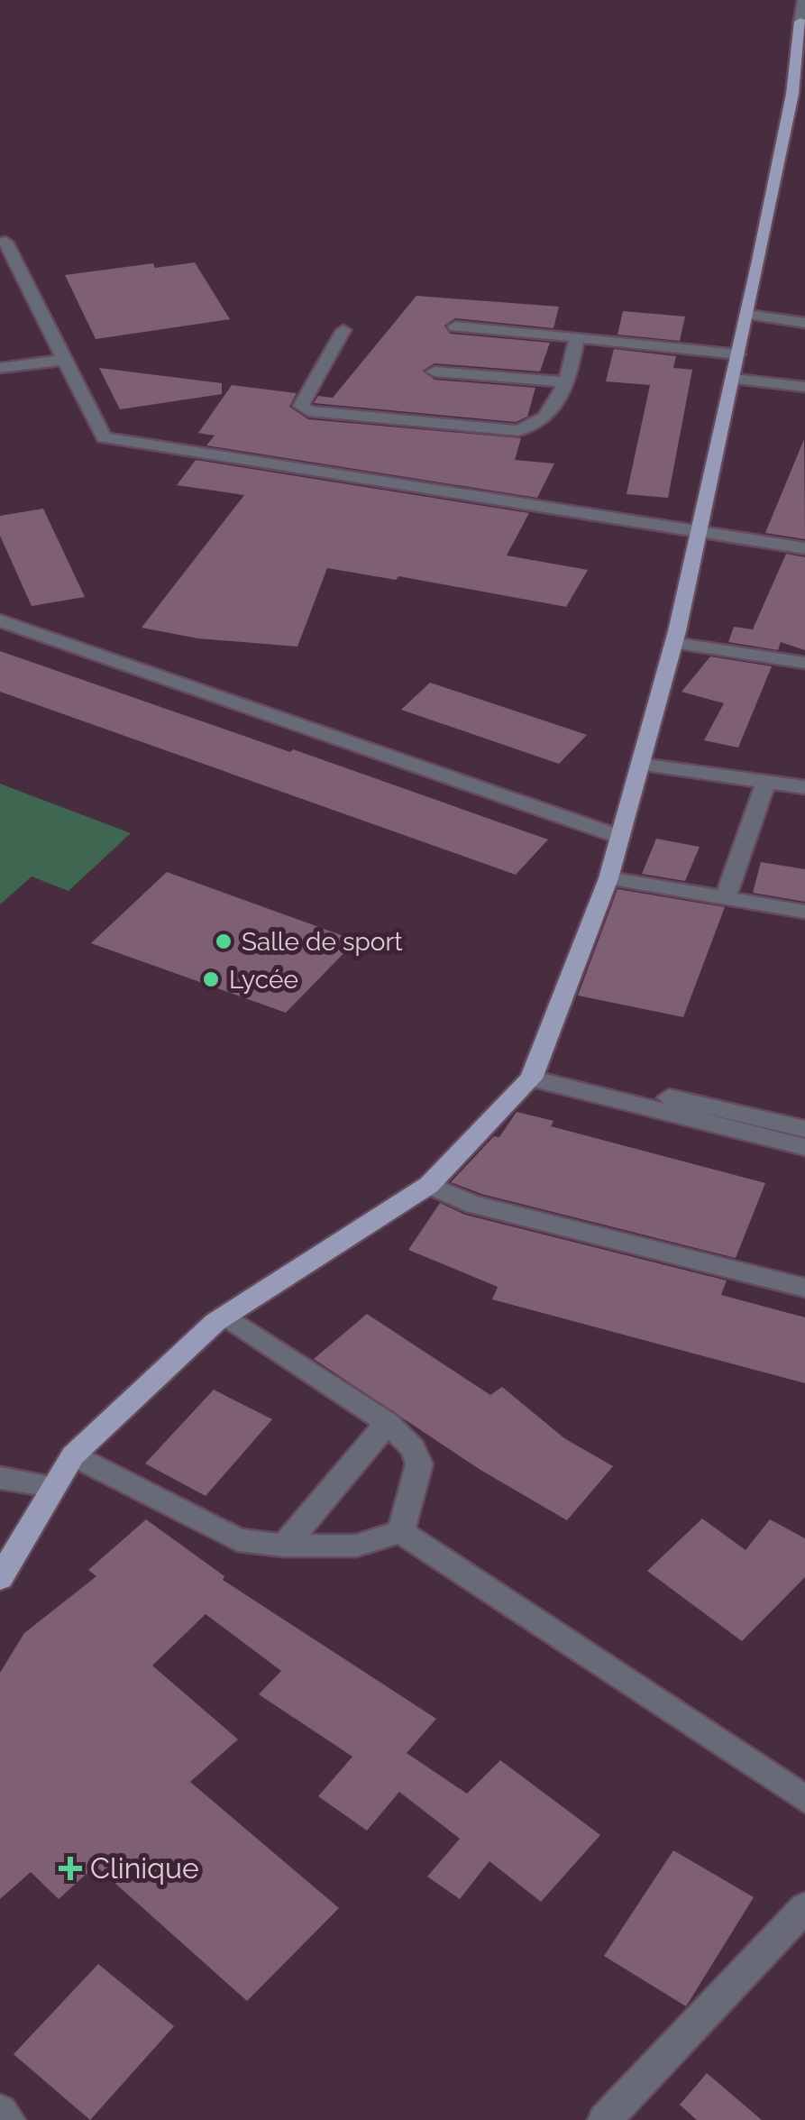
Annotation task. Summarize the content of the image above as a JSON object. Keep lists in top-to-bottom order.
{
  "places": {
    "other": ["Salle de sport", "Lycée"],
    "health": ["Clinique"]
  }
}
